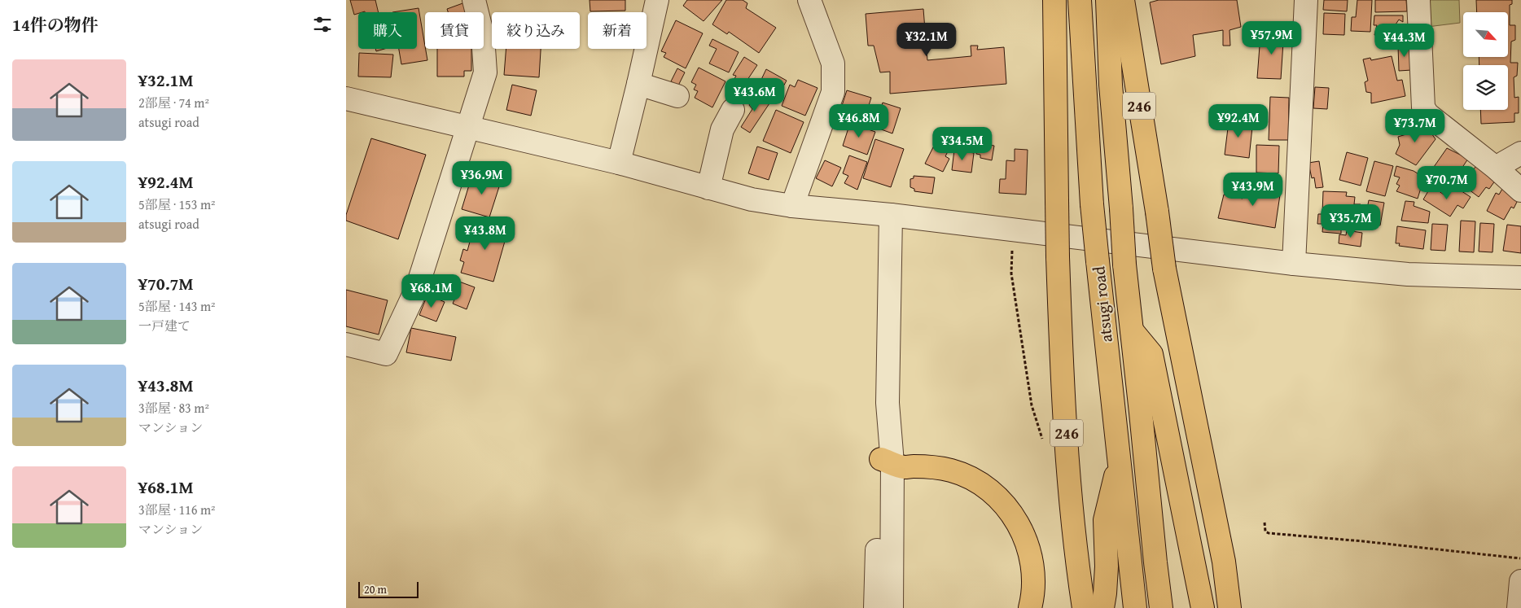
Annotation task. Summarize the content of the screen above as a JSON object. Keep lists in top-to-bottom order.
{
  "streets": {
    "highway": ["246", "atsugi road"]
  },
  "scale_bar": "20 m",
  "north": "bottom right",
  "page": {
    "heading": "14件の物件",
    "chip": [
      "購入",
      "賃貸",
      "絞り込み",
      "新着"
    ],
    "price": [
      "¥57.9M",
      "¥32.1M",
      "¥44.3M",
      "¥43.6M",
      "¥46.8M",
      "¥92.4M",
      "¥73.7M",
      "¥34.5M",
      "¥36.9M",
      "¥70.7M",
      "¥43.9M",
      "¥35.7M",
      "¥43.8M",
      "¥68.1M"
    ],
    "list": [
      {
        "name": "¥32.1M",
        "note": "2部屋 · 74 m² · atsugi road"
      },
      {
        "name": "¥92.4M",
        "note": "5部屋 · 153 m² · atsugi road"
      },
      {
        "name": "¥70.7M",
        "note": "5部屋 · 143 m² · 一戸建て"
      },
      {
        "name": "¥43.8M",
        "note": "3部屋 · 83 m² · マンション"
      },
      {
        "name": "¥68.1M",
        "note": "3部屋 · 116 m² · マンション"
      }
    ],
    "scale": "20 m"
  }
}
